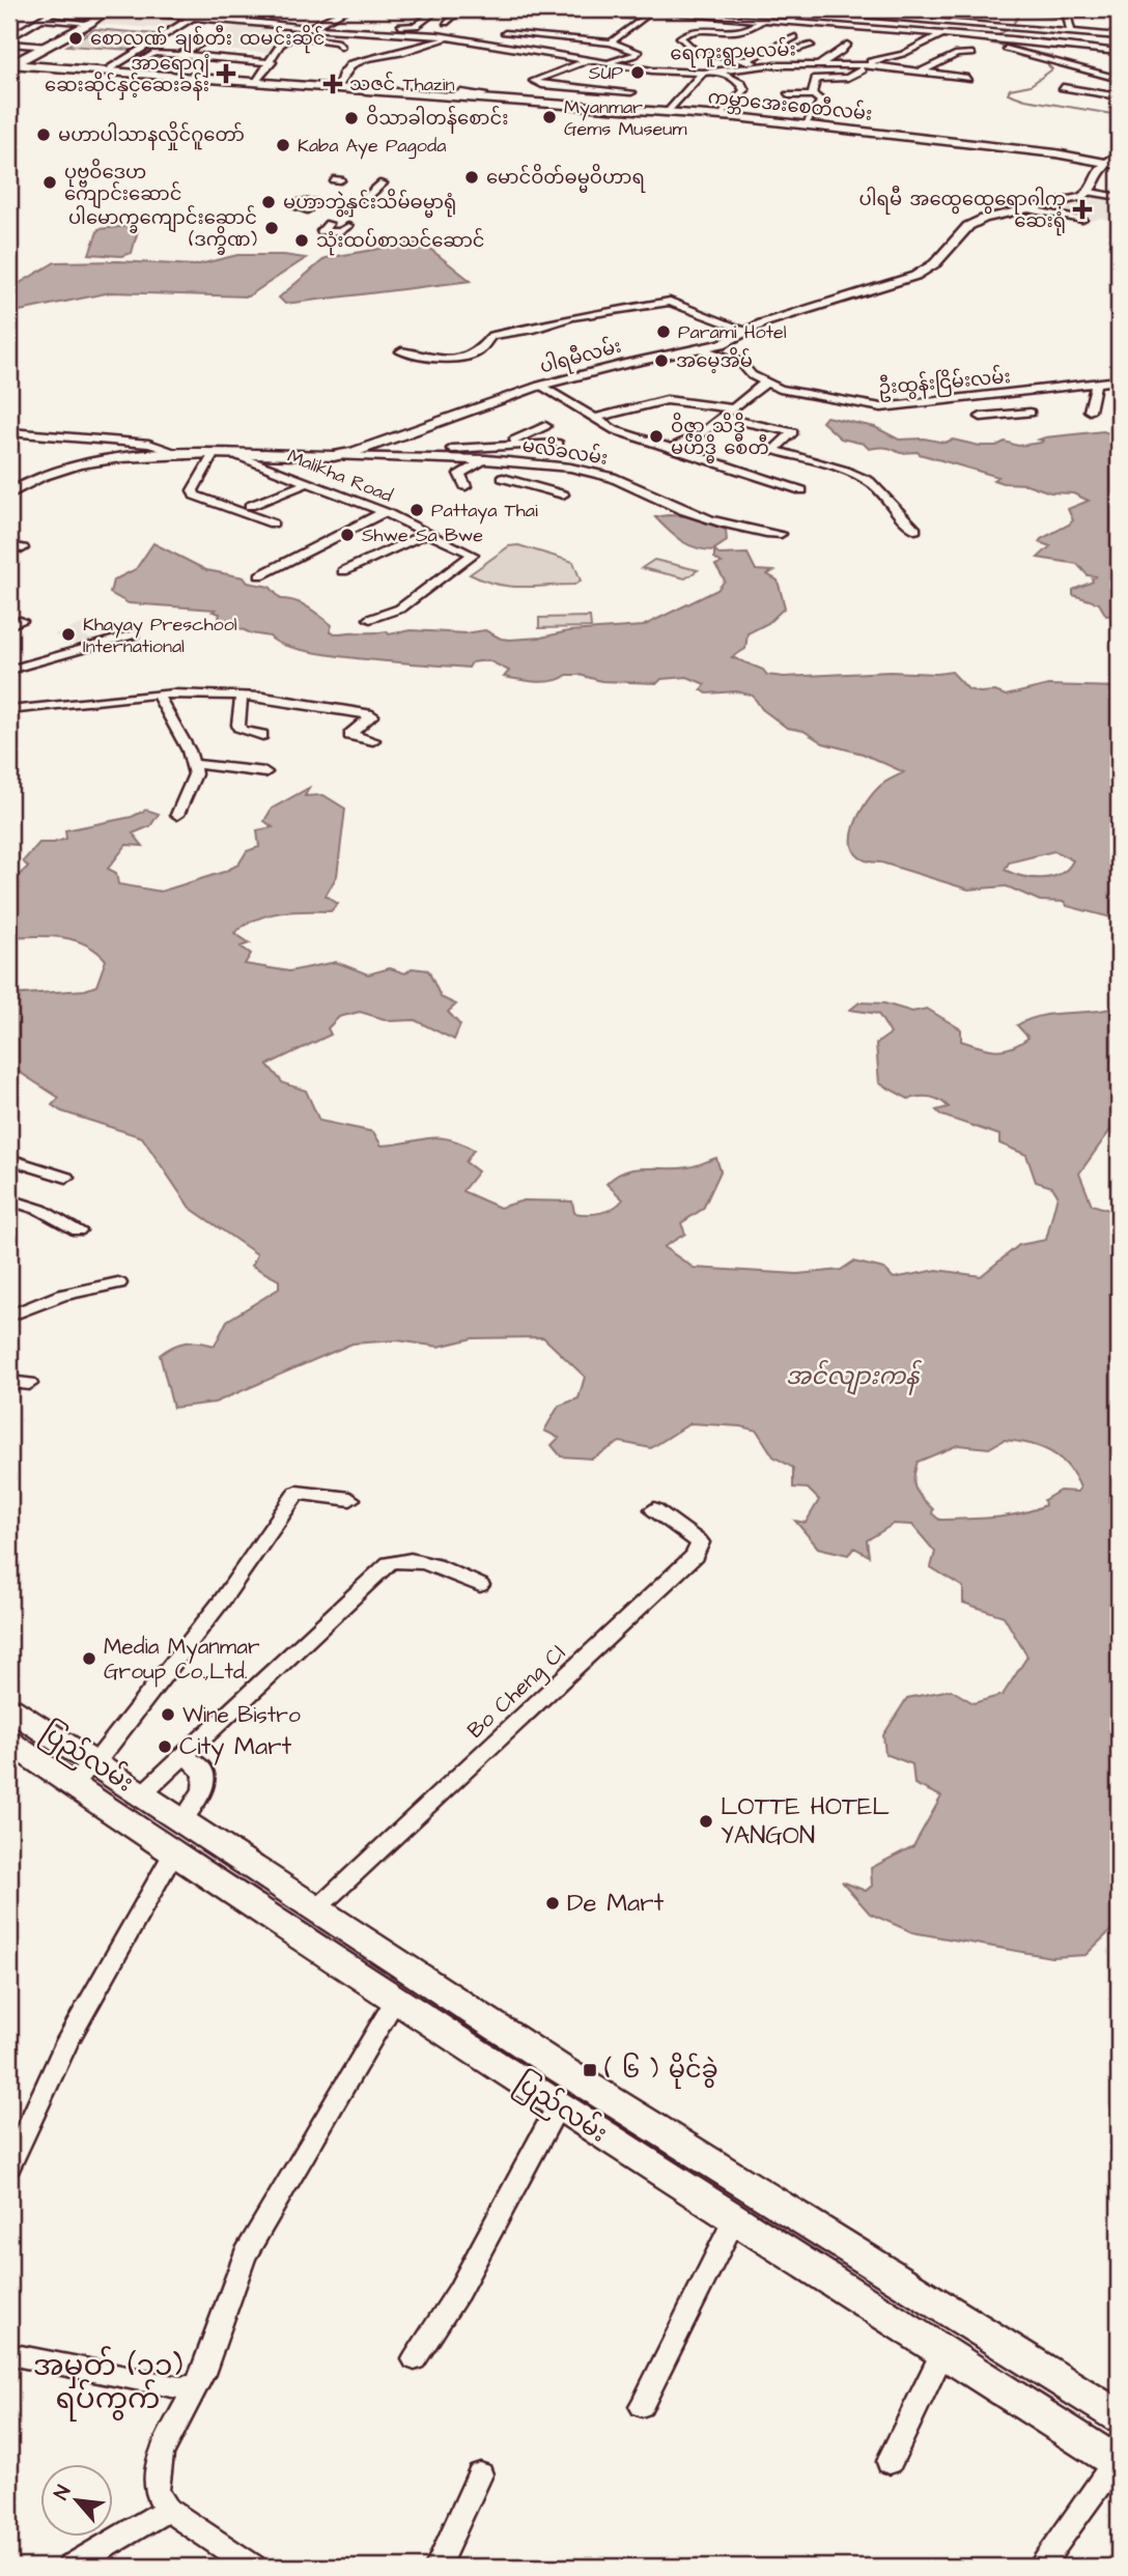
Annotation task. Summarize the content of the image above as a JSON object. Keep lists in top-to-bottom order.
{
  "streets": {
    "highway": ["ပြည်လမ်း"],
    "main road": ["ကမ္ဘာအေးစေတီလမ်း", "ပါရမီလမ်း"],
    "street": [
      "ရေကူးရွာမလမ်း",
      "ဦးထွန်းငြိမ်းလမ်း",
      "မလိခလမ်း",
      "Malikha Road",
      "Bo Cheng Cl"
    ]
  },
  "crossings": [
    ["ပါရမီလမ်း", "ဦးထွန်းငြိမ်းလမ်း"],
    ["ပါရမီလမ်း", "မလိခလမ်း"],
    ["ပါရမီလမ်း", "Malikha Road"],
    ["Bo Cheng Cl", "ပြည်လမ်း"]
  ],
  "districts": ["အမှတ် (၁၁) ရပ်ကွက်"],
  "water": ["အင်လျားကန်"],
  "places": {
    "other": [
      "စောလဏ် ချစ်တီး ထမင်းဆိုင်",
      "SUP",
      "Myanmar Gems Museum",
      "ဝိသာခါတန်စောင်း",
      "မဟာပါသာနလှိုင်ဂူတော်",
      "Kaba Aye Pagoda",
      "မောင်ဝိတ်ဓမ္မဝိဟာရ",
      "ပုဗ္ဗဝိဒေဟ ကျောင်းဆောင်",
      "မဟာဘွဲ့နှင်းသိမ်ဓမ္မာရုံ",
      "ပါမောက္ခကျောင်းဆောင် (ဒက္ခိဏ)",
      "သုံးထပ်စာသင်ဆောင်",
      "Parami Hotel",
      "အမေ့အိမ်",
      "ဝိဇ္ဇာ သိဒ္ဓိ မဟိဒ္ဓိ စေတီ",
      "Pattaya Thai",
      "Shwe Sa Bwe",
      "Khayay Preschool International",
      "Media Myanmar Group Co.,Ltd.",
      "Wine Bistro",
      "City Mart",
      "LOTTE HOTEL YANGON",
      "De Mart"
    ],
    "health": ["အာရောဂျံ ဆေးဆိုင်နှင့်ဆေးခန်း", "သဇင် Thazin", "ပါရမီ အထွေထွေရောဂါကု ဆေးရုံ"],
    "transit": ["( ၆ ) မိုင်ခွဲ"]
  },
  "north": "top left"
}
